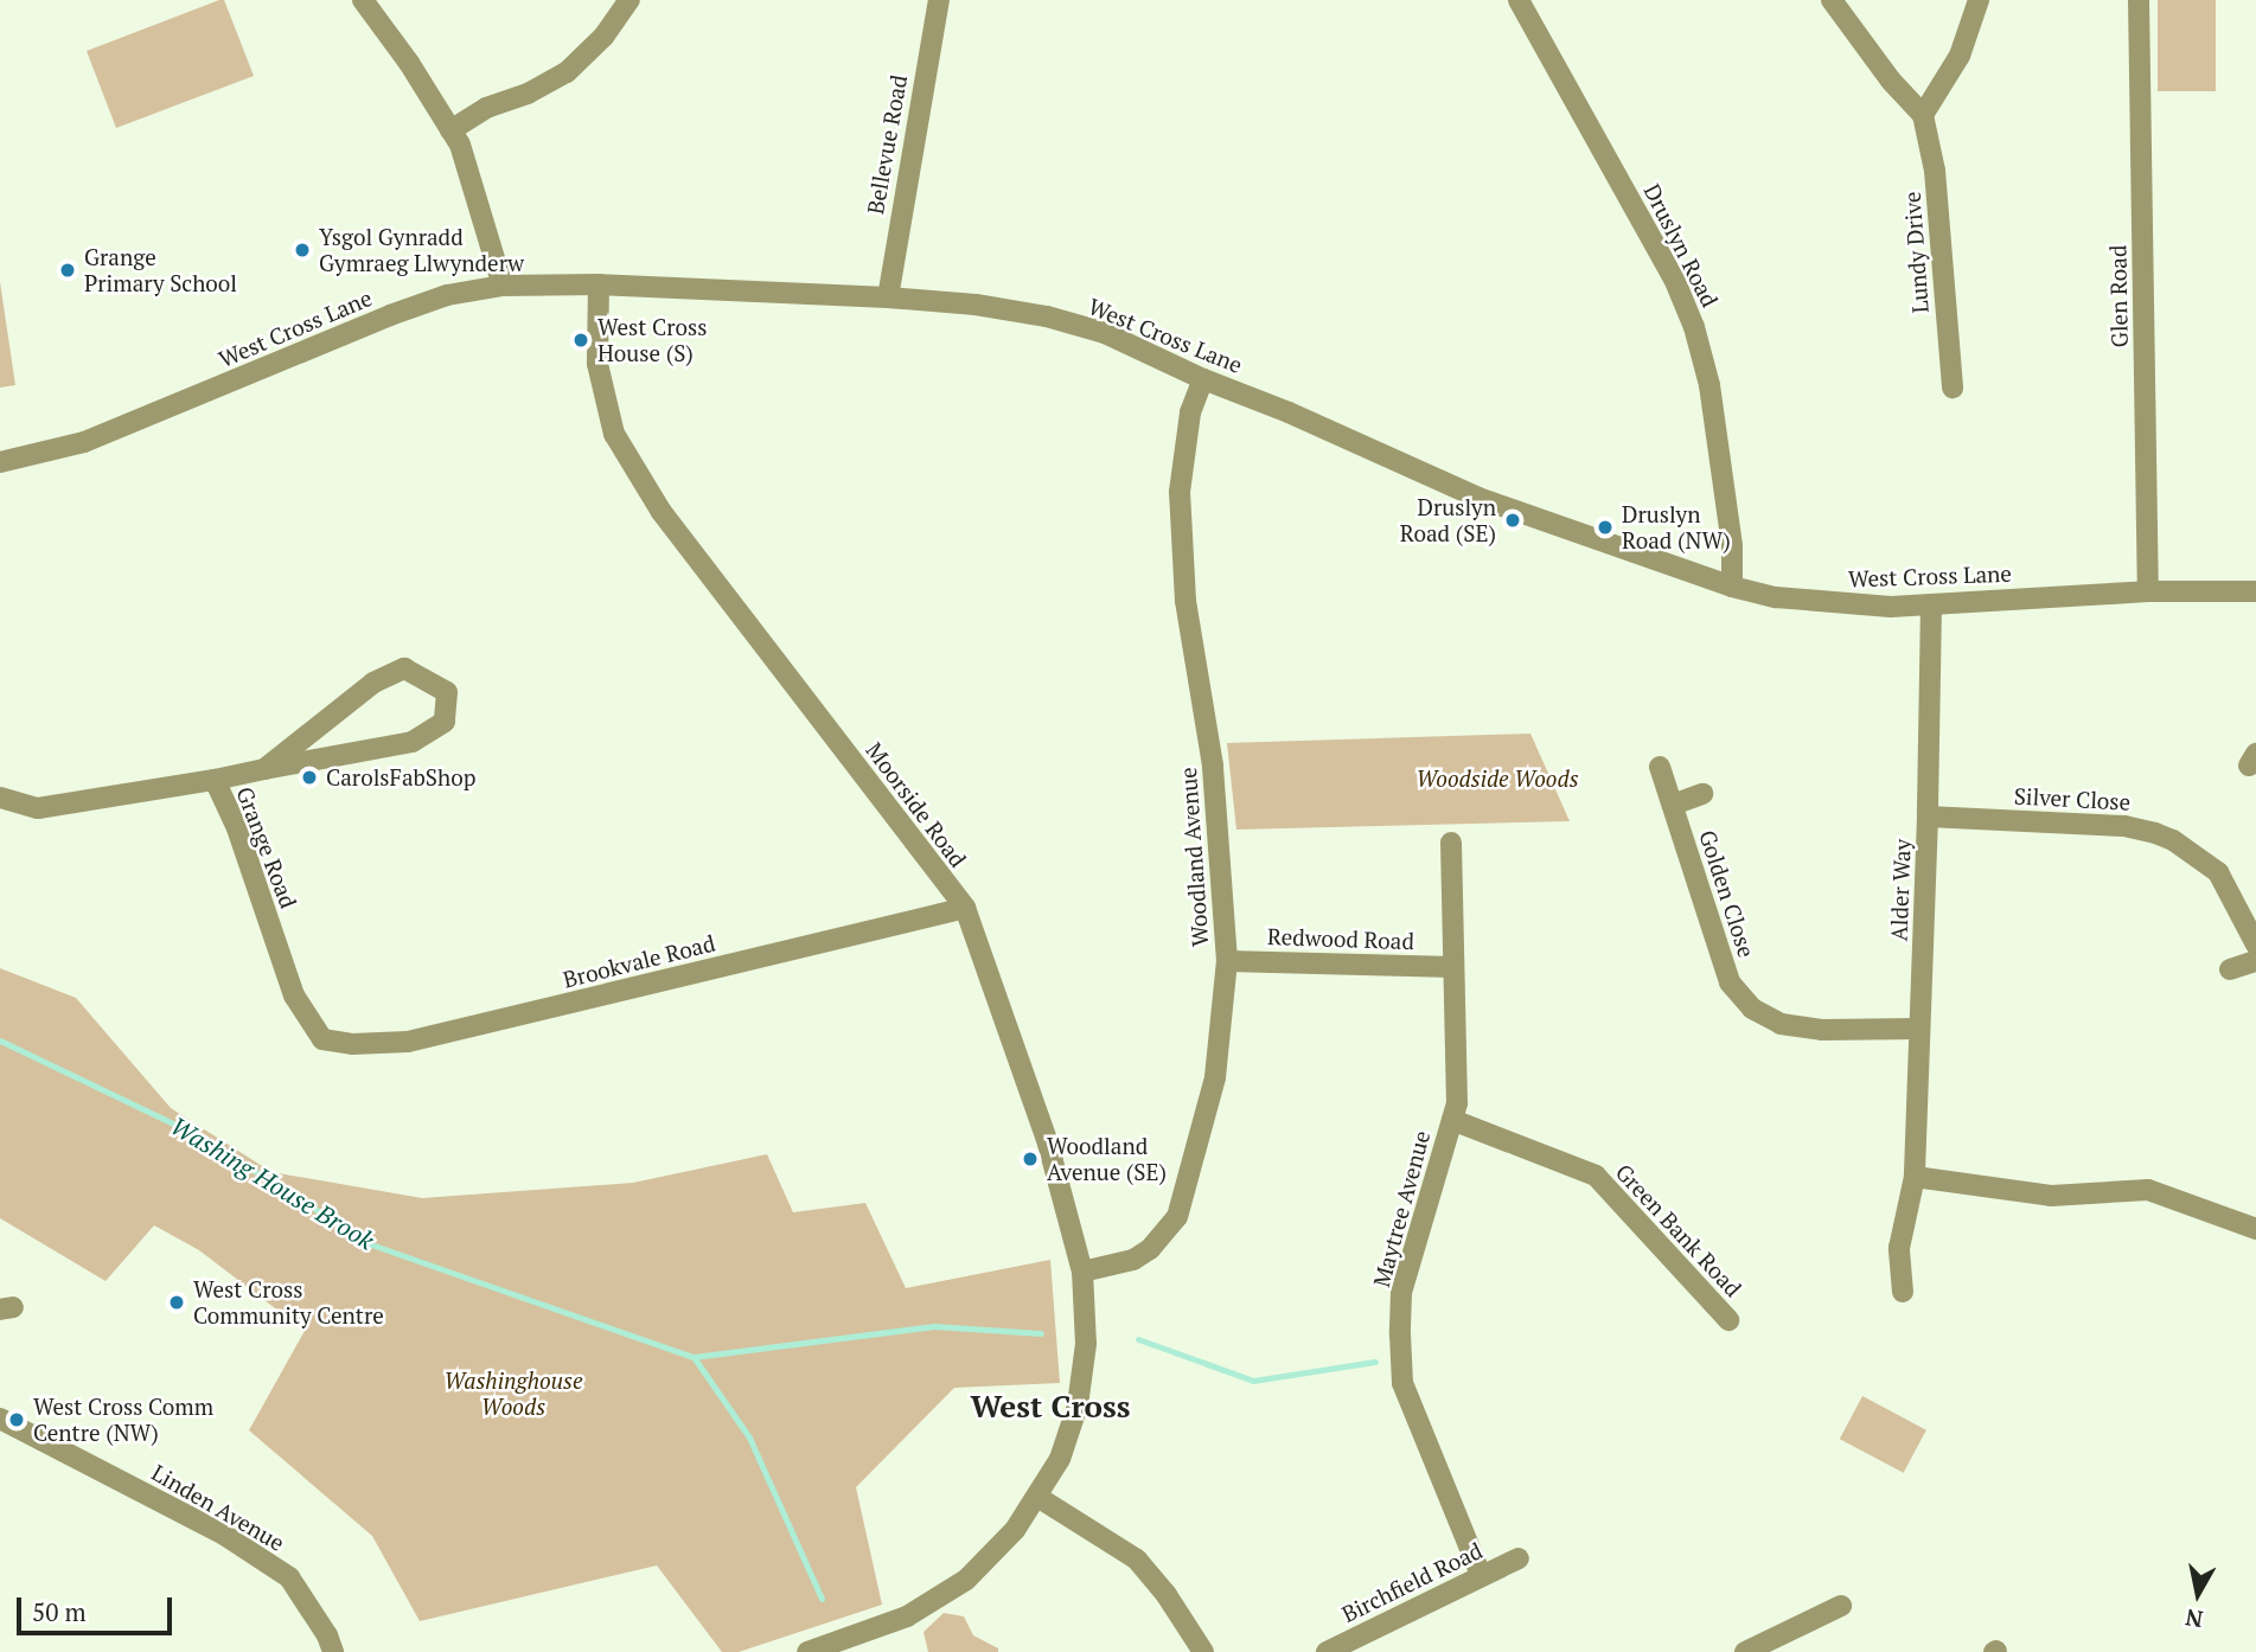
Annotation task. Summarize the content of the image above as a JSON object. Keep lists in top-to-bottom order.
{
  "streets": {
    "street": [
      "Bellevue Road",
      "Druslyn Road",
      "Lundy Drive",
      "Glen Road",
      "West Cross Lane",
      "Silver Close",
      "Moorside Road",
      "Grange Road",
      "Woodland Avenue",
      "Alder Way",
      "Golden Close",
      "Redwood Road",
      "Brookvale Road",
      "Maytree Avenue",
      "Green Bank Road",
      "Linden Avenue",
      "Birchfield Road"
    ]
  },
  "crossings": [
    ["Bellevue Road", "West Cross Lane"],
    ["Druslyn Road", "West Cross Lane"],
    ["Glen Road", "West Cross Lane"],
    ["West Cross Lane", "Moorside Road"],
    ["West Cross Lane", "Woodland Avenue"],
    ["West Cross Lane", "Alder Way"],
    ["Silver Close", "Alder Way"],
    ["Moorside Road", "Woodland Avenue"],
    ["Moorside Road", "Brookvale Road"],
    ["Grange Road", "Brookvale Road"],
    ["Woodland Avenue", "Redwood Road"],
    ["Alder Way", "Golden Close"],
    ["Redwood Road", "Maytree Avenue"],
    ["Maytree Avenue", "Green Bank Road"],
    ["Maytree Avenue", "Birchfield Road"]
  ],
  "districts": ["West Cross"],
  "water": ["Washing House Brook"],
  "parks": ["Woodside Woods", "Washinghouse Woods"],
  "places": [
    "Ysgol Gynradd Gymraeg Llwynderw",
    "Grange Primary School",
    "West Cross House (S)",
    "Druslyn Road (SE)",
    "Druslyn Road (NW)",
    "CarolsFabShop",
    "Woodland Avenue (SE)",
    "West Cross Community Centre",
    "West Cross Comm Centre (NW)"
  ],
  "scale_bar": "50 m",
  "north": "bottom"
}
